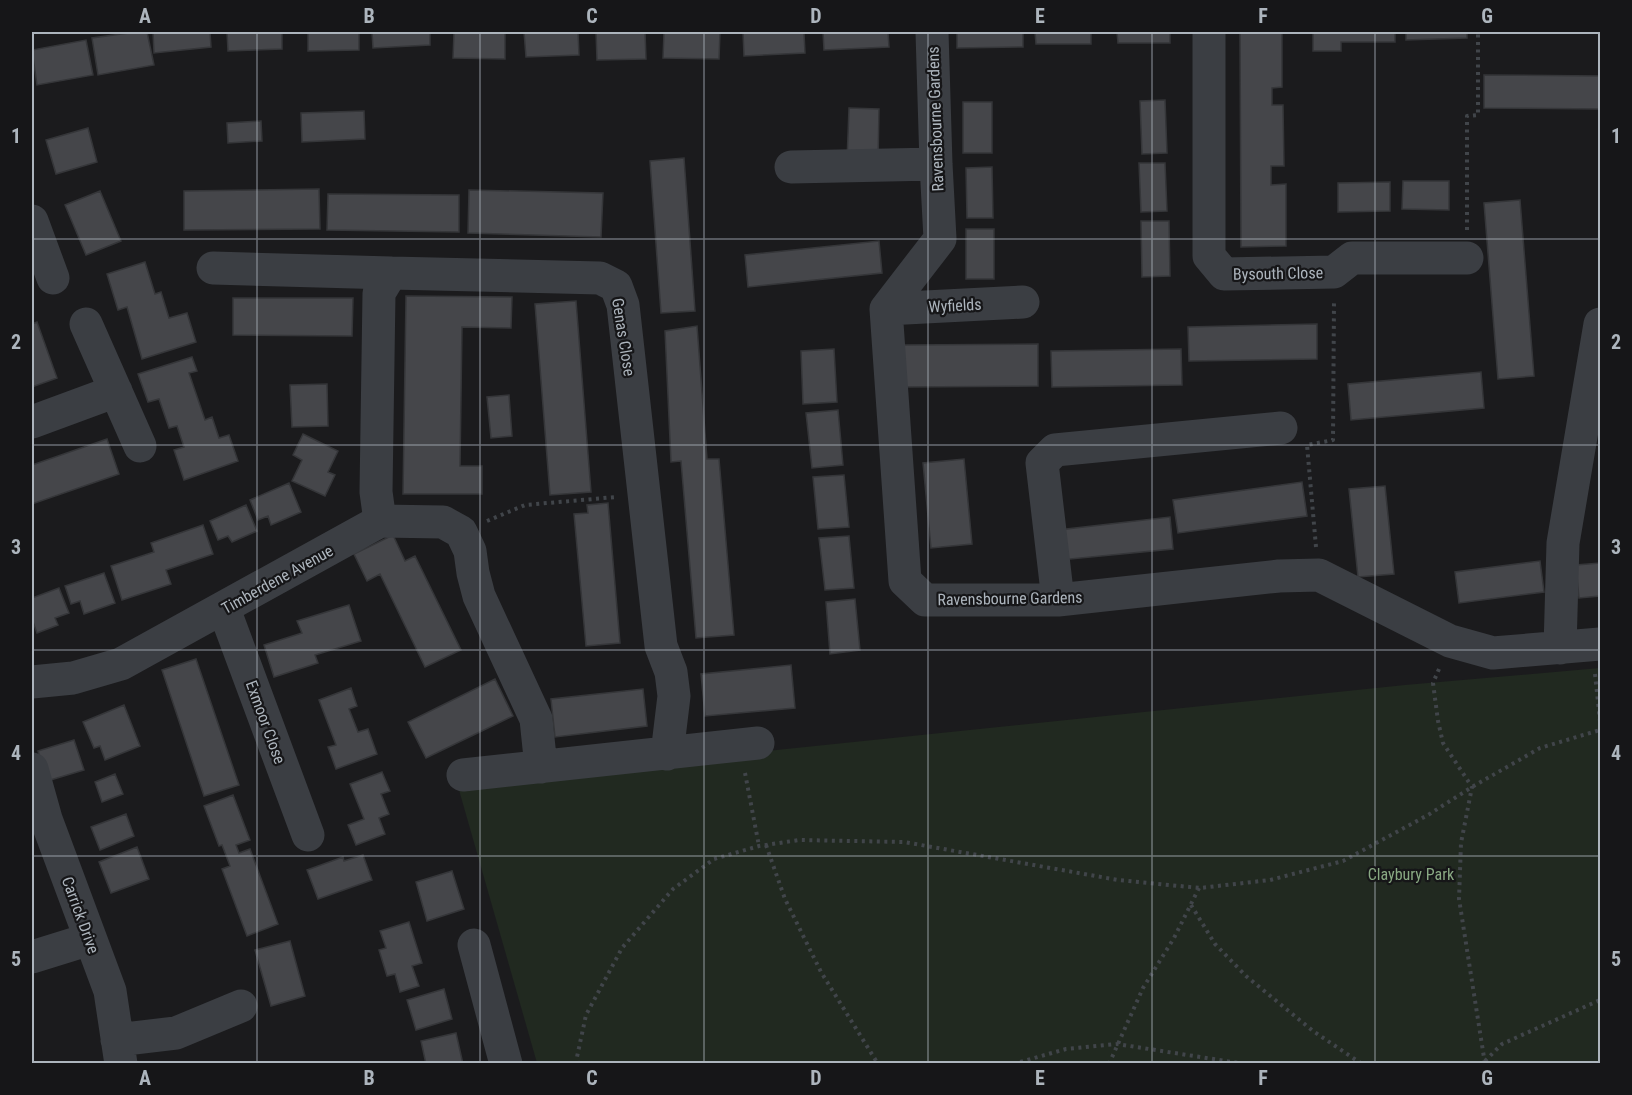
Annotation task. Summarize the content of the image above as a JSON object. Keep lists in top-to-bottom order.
{
  "streets": {
    "street": [
      "Ravensbourne Gardens",
      "Bysouth Close",
      "Wyfields",
      "Genas Close",
      "Timberdene Avenue",
      "Exmoor Close",
      "Carrick Drive"
    ]
  },
  "crossings": [
    ["Ravensbourne Gardens", "Wyfields"],
    ["Timberdene Avenue", "Exmoor Close"]
  ],
  "parks": ["Claybury Park"],
  "grid": {
    "columns": [
      "A",
      "B",
      "C",
      "D",
      "E",
      "F",
      "G"
    ],
    "rows": [
      "1",
      "2",
      "3",
      "4",
      "5"
    ]
  }
}
